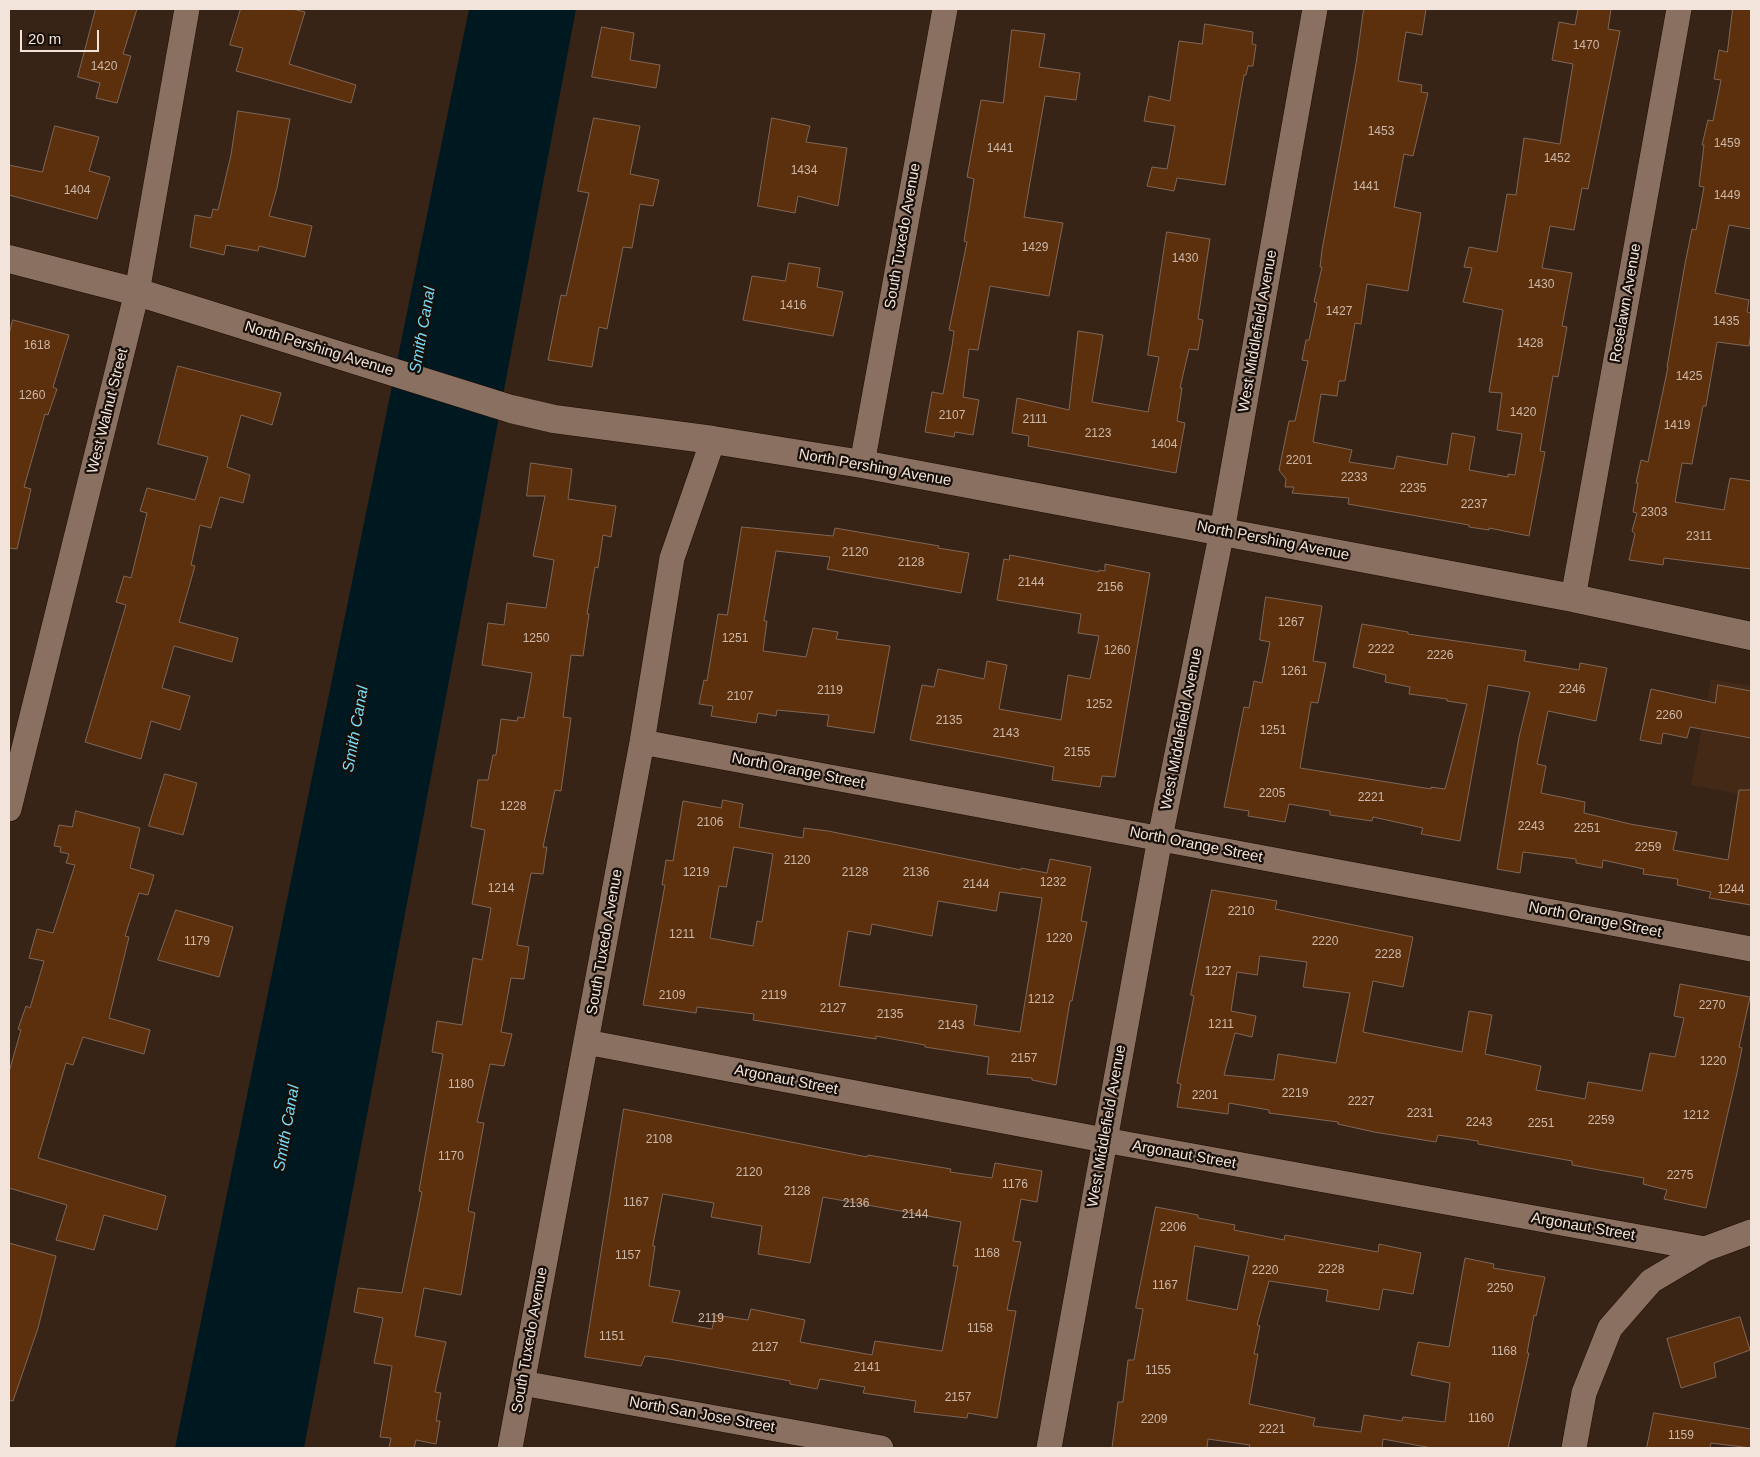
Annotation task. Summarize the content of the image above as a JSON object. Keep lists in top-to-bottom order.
{
  "streets": {
    "main road": ["North Pershing Avenue"],
    "street": [
      "South Tuxedo Avenue",
      "Roselawn Avenue",
      "West Middlefield Avenue",
      "West Walnut Street",
      "North Orange Street",
      "Argonaut Street",
      "North San Jose Street"
    ]
  },
  "crossings": [
    ["South Tuxedo Avenue", "North Pershing Avenue"],
    ["South Tuxedo Avenue", "North Orange Street"],
    ["South Tuxedo Avenue", "Argonaut Street"],
    ["South Tuxedo Avenue", "North San Jose Street"],
    ["Roselawn Avenue", "North Pershing Avenue"],
    ["West Middlefield Avenue", "North Pershing Avenue"],
    ["West Middlefield Avenue", "North Orange Street"],
    ["West Middlefield Avenue", "Argonaut Street"],
    ["North Pershing Avenue", "West Walnut Street"]
  ],
  "water": ["Smith Canal"],
  "house_numbers": [
    "1470",
    "1420",
    "1453",
    "1459",
    "1441",
    "1452",
    "1434",
    "1441",
    "1404",
    "1449",
    "1429",
    "1430",
    "1430",
    "1416",
    "1427",
    "1435",
    "1428",
    "1618",
    "1425",
    "1260",
    "1420",
    "2107",
    "2111",
    "1419",
    "2123",
    "1404",
    "2201",
    "2233",
    "2235",
    "2237",
    "2303",
    "2311",
    "2120",
    "2128",
    "2144",
    "2156",
    "1267",
    "1250",
    "1251",
    "2222",
    "1260",
    "2226",
    "1261",
    "2246",
    "2119",
    "2107",
    "1252",
    "2260",
    "2135",
    "1251",
    "2143",
    "2155",
    "2205",
    "2221",
    "1228",
    "2106",
    "2243",
    "2251",
    "2259",
    "2120",
    "1219",
    "2128",
    "2136",
    "1232",
    "2144",
    "1214",
    "1244",
    "2210",
    "1211",
    "1220",
    "1179",
    "2220",
    "2228",
    "1227",
    "2109",
    "2119",
    "1212",
    "2270",
    "2127",
    "2135",
    "1211",
    "2143",
    "2157",
    "1220",
    "1180",
    "2219",
    "2201",
    "2227",
    "2231",
    "1212",
    "2259",
    "2243",
    "2251",
    "2108",
    "1170",
    "2120",
    "2275",
    "1176",
    "2128",
    "1167",
    "2136",
    "2144",
    "2206",
    "1168",
    "1157",
    "2228",
    "2220",
    "1167",
    "2250",
    "2119",
    "1158",
    "1151",
    "2127",
    "1168",
    "2141",
    "1155",
    "2157",
    "1160",
    "2209",
    "2221",
    "1159"
  ],
  "scale_bar": "20 m"
}
